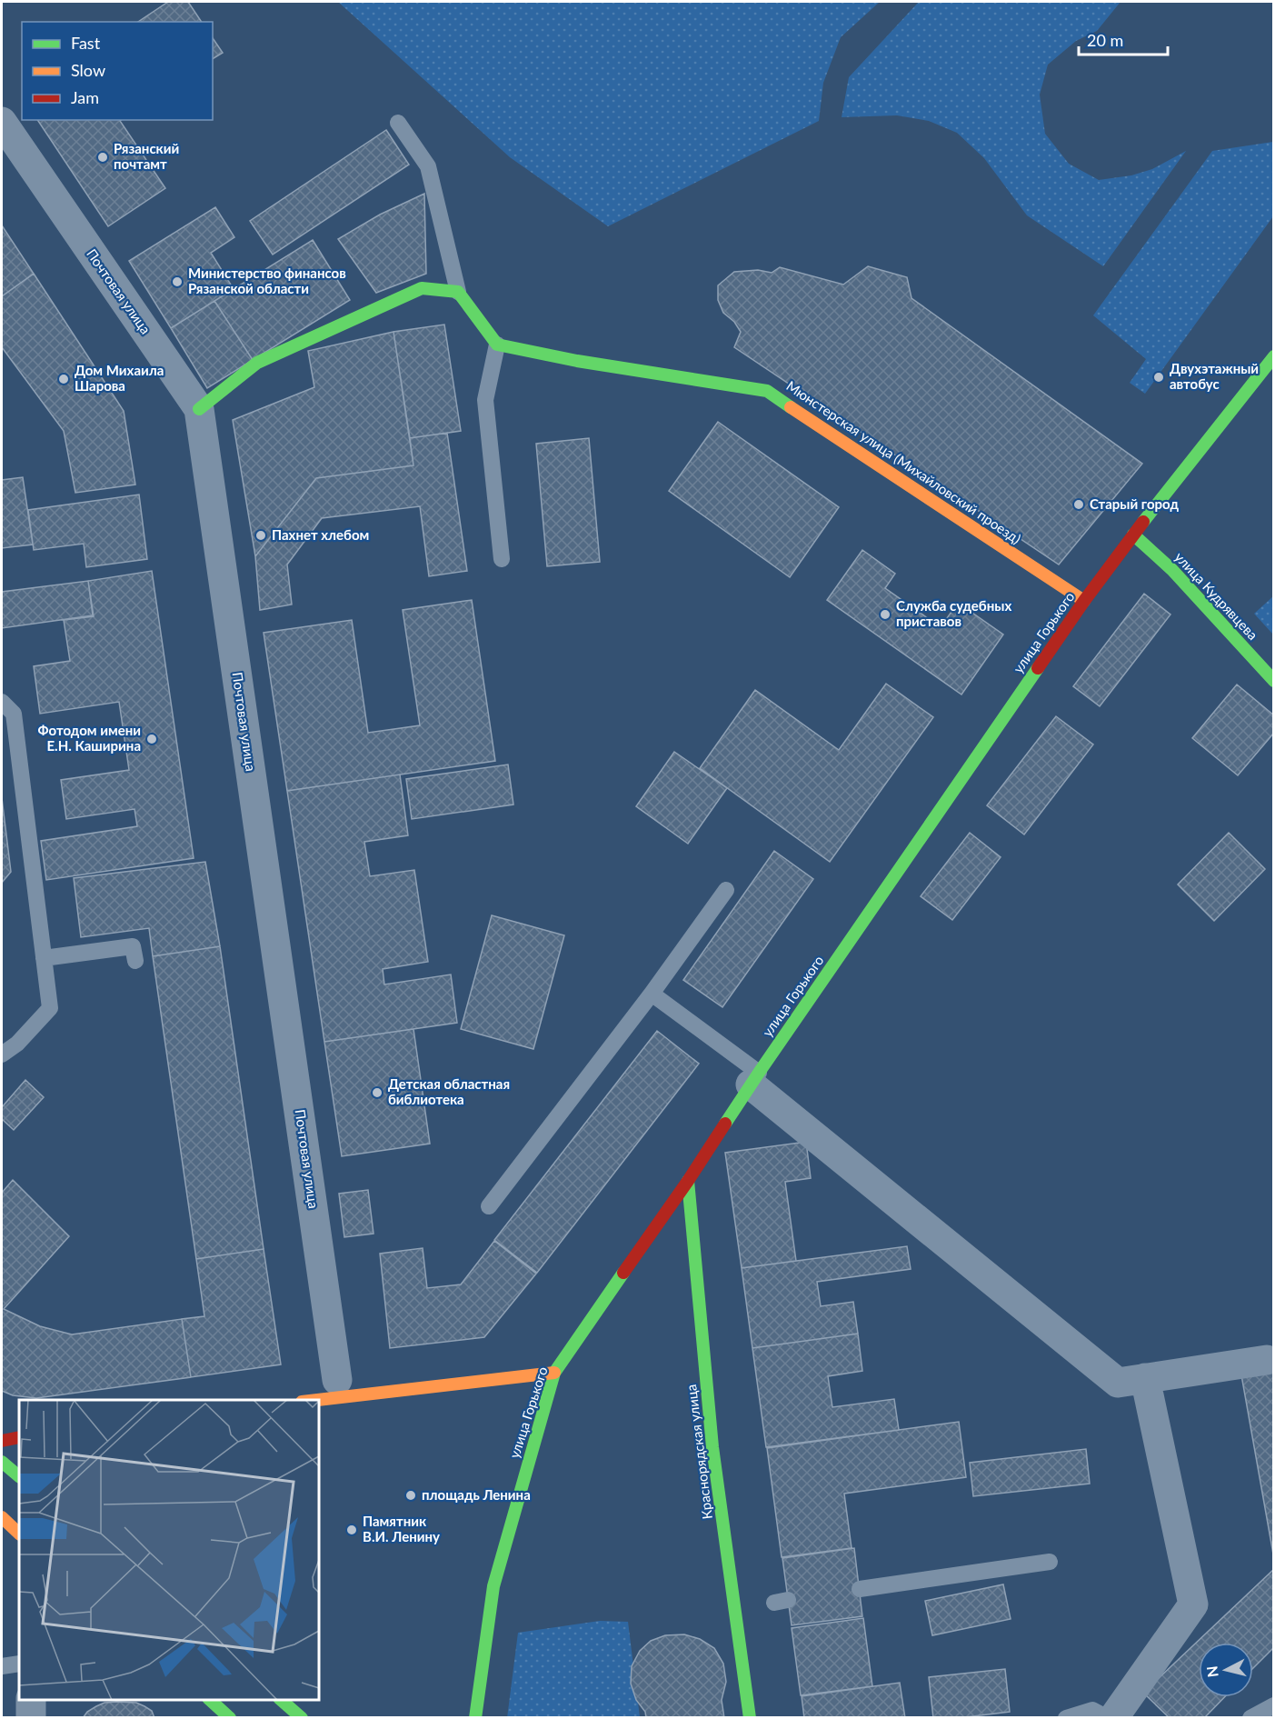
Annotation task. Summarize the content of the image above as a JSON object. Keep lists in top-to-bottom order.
{
  "streets": {
    "street": [
      "Почтовая улица",
      "Мюнстерская улица (Михайловский проезд)",
      "улица Кудрявцева",
      "улица Горького",
      "Краснорядская улица"
    ]
  },
  "crossings": [
    ["Мюнстерская улица (Михайловский проезд)", "улица Горького"],
    ["улица Кудрявцева", "улица Горького"],
    ["улица Горького", "Краснорядская улица"]
  ],
  "places": [
    "Рязанский почтамт",
    "Министерство финансов Рязанской области",
    "Двухэтажный автобус",
    "Дом Михаила Шарова",
    "Старый город",
    "Пахнет хлебом",
    "Служба судебных приставов",
    "Фотодом имени Е.Н. Каширина",
    "Детская областная библиотека",
    "площадь Ленина",
    "Памятник В.И. Ленину"
  ],
  "legend": ["Fast", "Slow", "Jam"],
  "scale_bar": "20 m",
  "north": "left"
}
